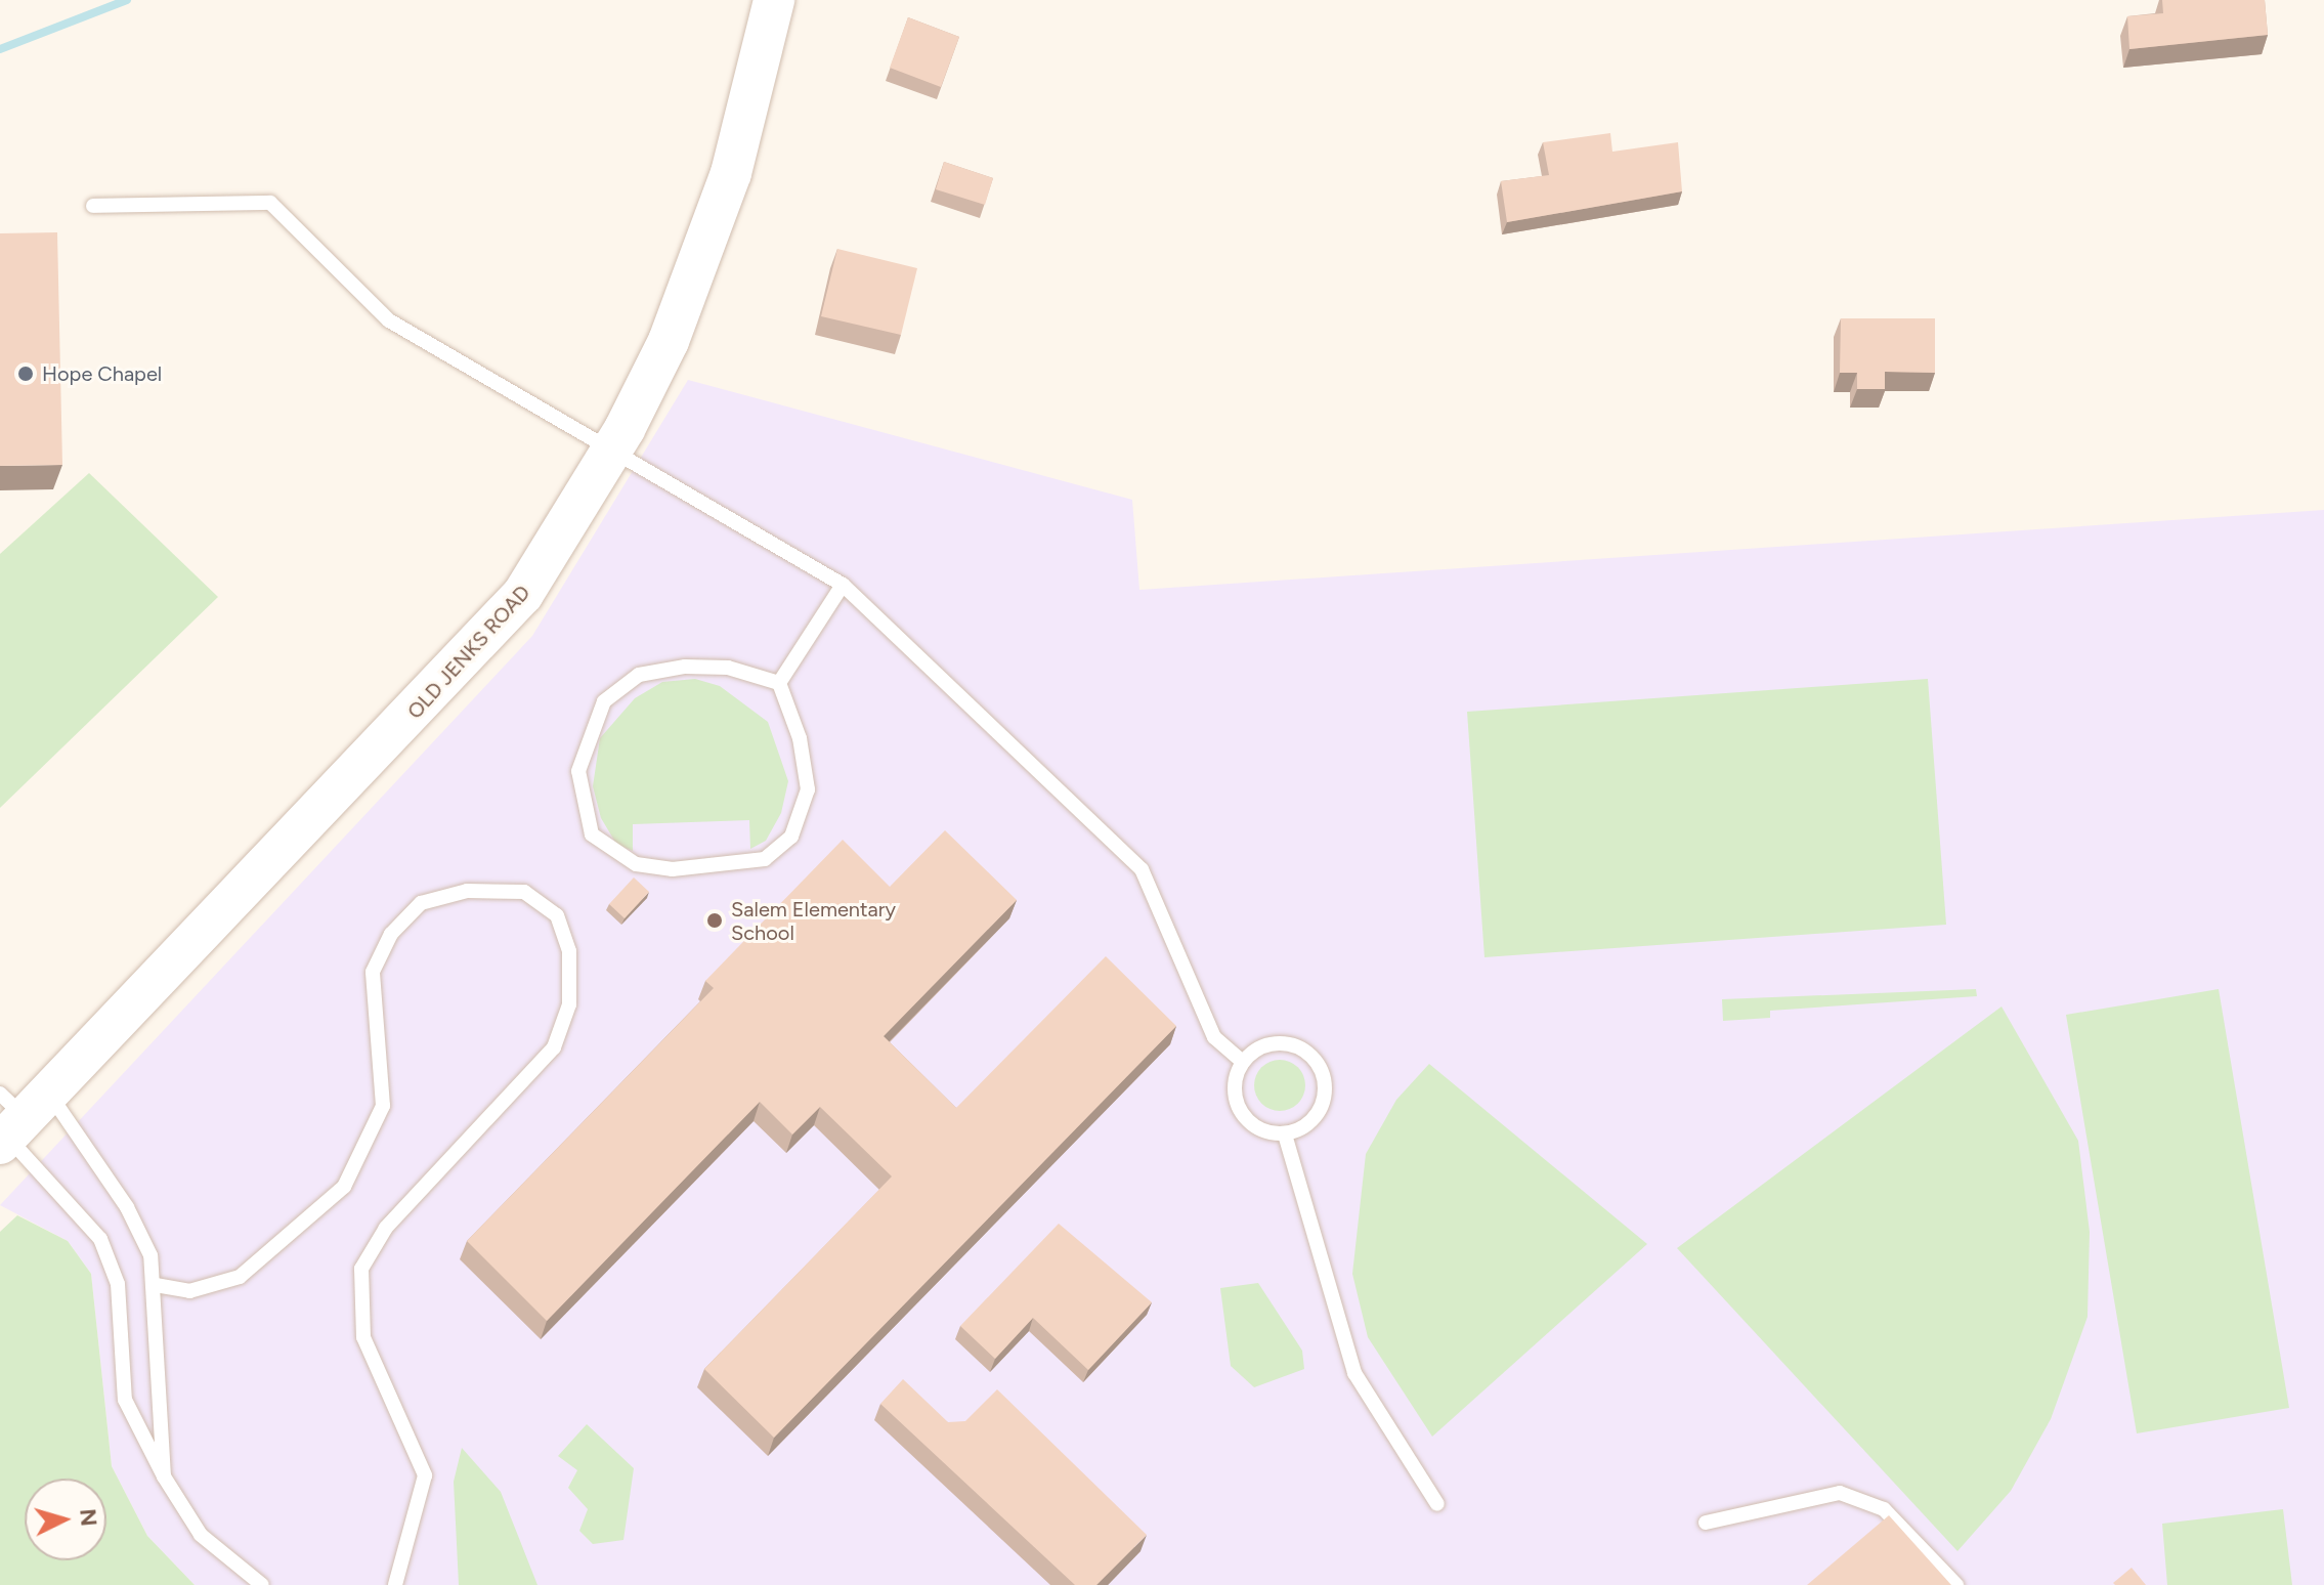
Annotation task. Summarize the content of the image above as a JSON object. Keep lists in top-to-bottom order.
{
  "streets": {
    "street": ["OLD JENKS ROAD"]
  },
  "places": ["Hope Chapel", "Salem Elementary School"],
  "north": "right"
}
